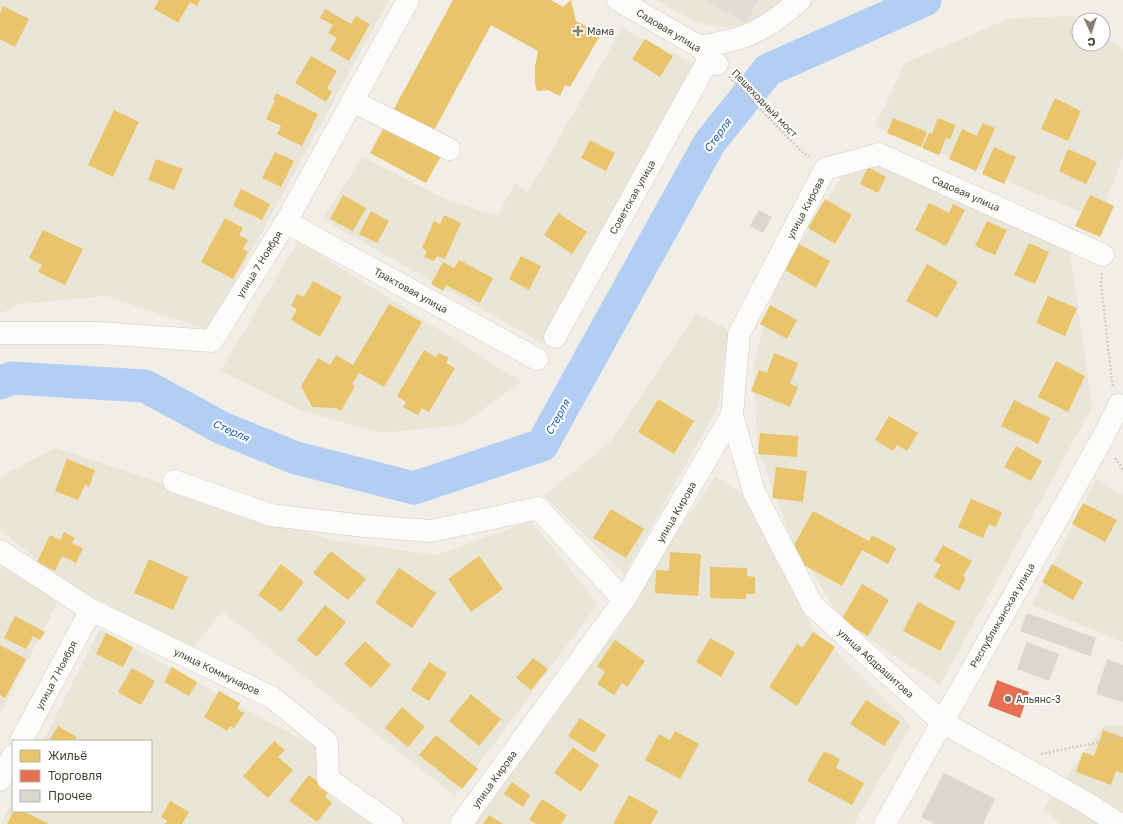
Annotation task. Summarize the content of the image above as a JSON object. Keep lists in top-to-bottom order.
{
  "streets": {
    "street": [
      "Садовая улица",
      "Советская улица",
      "улица Кирова",
      "улица 7 Ноября",
      "Трактовая улица",
      "Республиканская улица",
      "улица Абдрашитова",
      "улица Коммунаров"
    ],
    "path": ["Пешеходный мост"]
  },
  "crossings": [
    ["Садовая улица", "Пешеходный мост"],
    ["Садовая улица", "Советская улица"],
    ["Садовая улица", "улица Кирова"],
    ["Пешеходный мост", "Советская улица"],
    ["улица Кирова", "улица Абдрашитова"],
    ["улица 7 Ноября", "Трактовая улица"],
    ["улица 7 Ноября", "улица Коммунаров"],
    ["Республиканская улица", "улица Абдрашитова"]
  ],
  "water": ["Стерля"],
  "places": {
    "health": ["Мама"],
    "other": ["Альянс-3"]
  },
  "legend": ["Жильё", "Торговля", "Прочее"],
  "north": "bottom"
}
